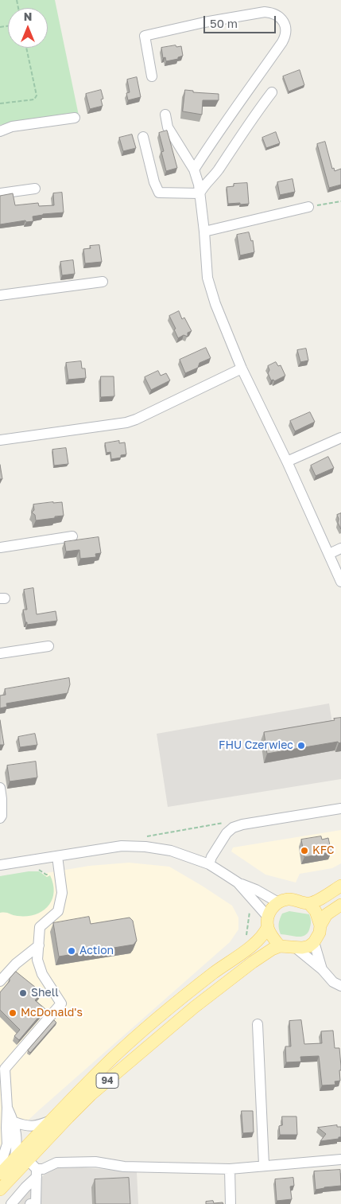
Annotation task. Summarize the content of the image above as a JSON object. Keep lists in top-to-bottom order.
{
  "streets": {
    "main road": ["94"]
  },
  "places": [
    "FHU Czerwiec",
    "KFC",
    "Action",
    "Shell",
    "McDonald's"
  ],
  "scale_bar": "50 m",
  "north": "top"
}
